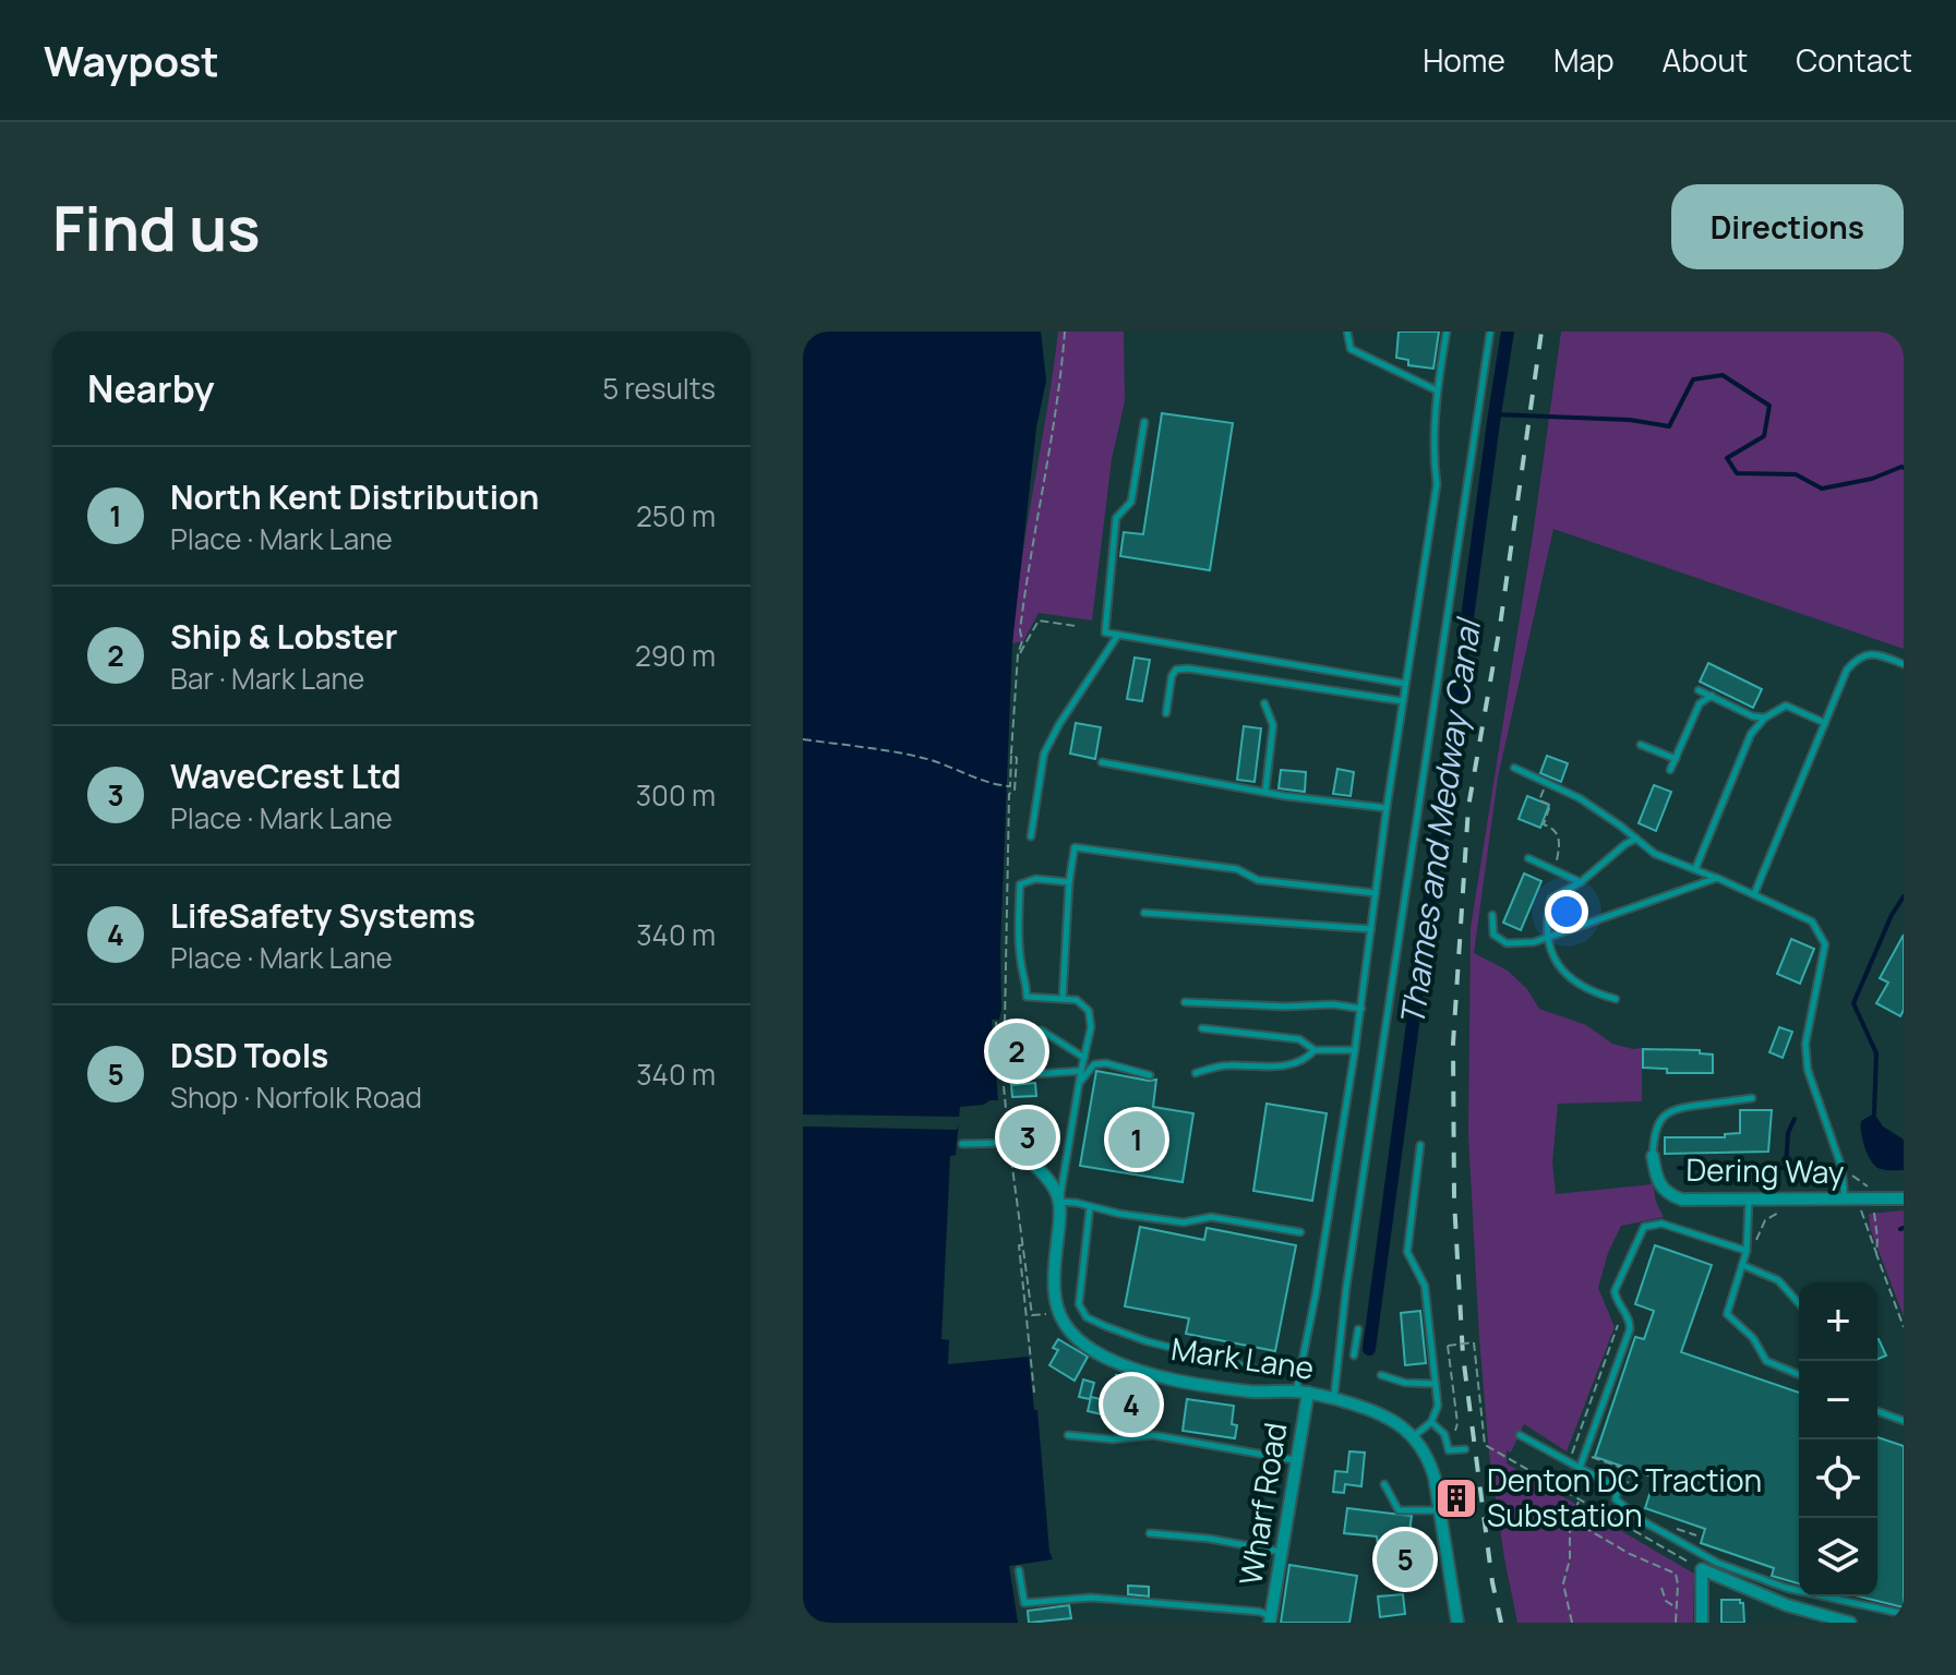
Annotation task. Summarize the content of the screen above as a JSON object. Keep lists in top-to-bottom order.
{
  "streets": {
    "street": ["Dering Way", "Mark Lane", "Wharf Road"]
  },
  "crossings": [
    ["Mark Lane", "Wharf Road"]
  ],
  "water": ["Thames and Medway Canal"],
  "places": {
    "building": ["Denton DC Traction Substation"]
  },
  "page": {
    "header": "Waypost",
    "nav": [
      "Home",
      "Map",
      "About",
      "Contact"
    ],
    "buttons": "Directions",
    "title": "Find us",
    "heading": ["Nearby", "5 results"],
    "list": [
      {
        "mark": "1",
        "name": "North Kent Distribution",
        "note": "Place · Mark Lane",
        "value": "250 m"
      },
      {
        "mark": "2",
        "name": "Ship & Lobster",
        "note": "Bar · Mark Lane",
        "value": "290 m"
      },
      {
        "mark": "3",
        "name": "WaveCrest Ltd",
        "note": "Place · Mark Lane",
        "value": "300 m"
      },
      {
        "mark": "4",
        "name": "LifeSafety Systems",
        "note": "Place · Mark Lane",
        "value": "340 m"
      },
      {
        "mark": "5",
        "name": "DSD Tools",
        "note": "Shop · Norfolk Road",
        "value": "340 m"
      }
    ],
    "pins": [
      "2",
      "3",
      "1",
      "4",
      "5"
    ],
    "map_buttons": ["+", "−"]
  }
}
